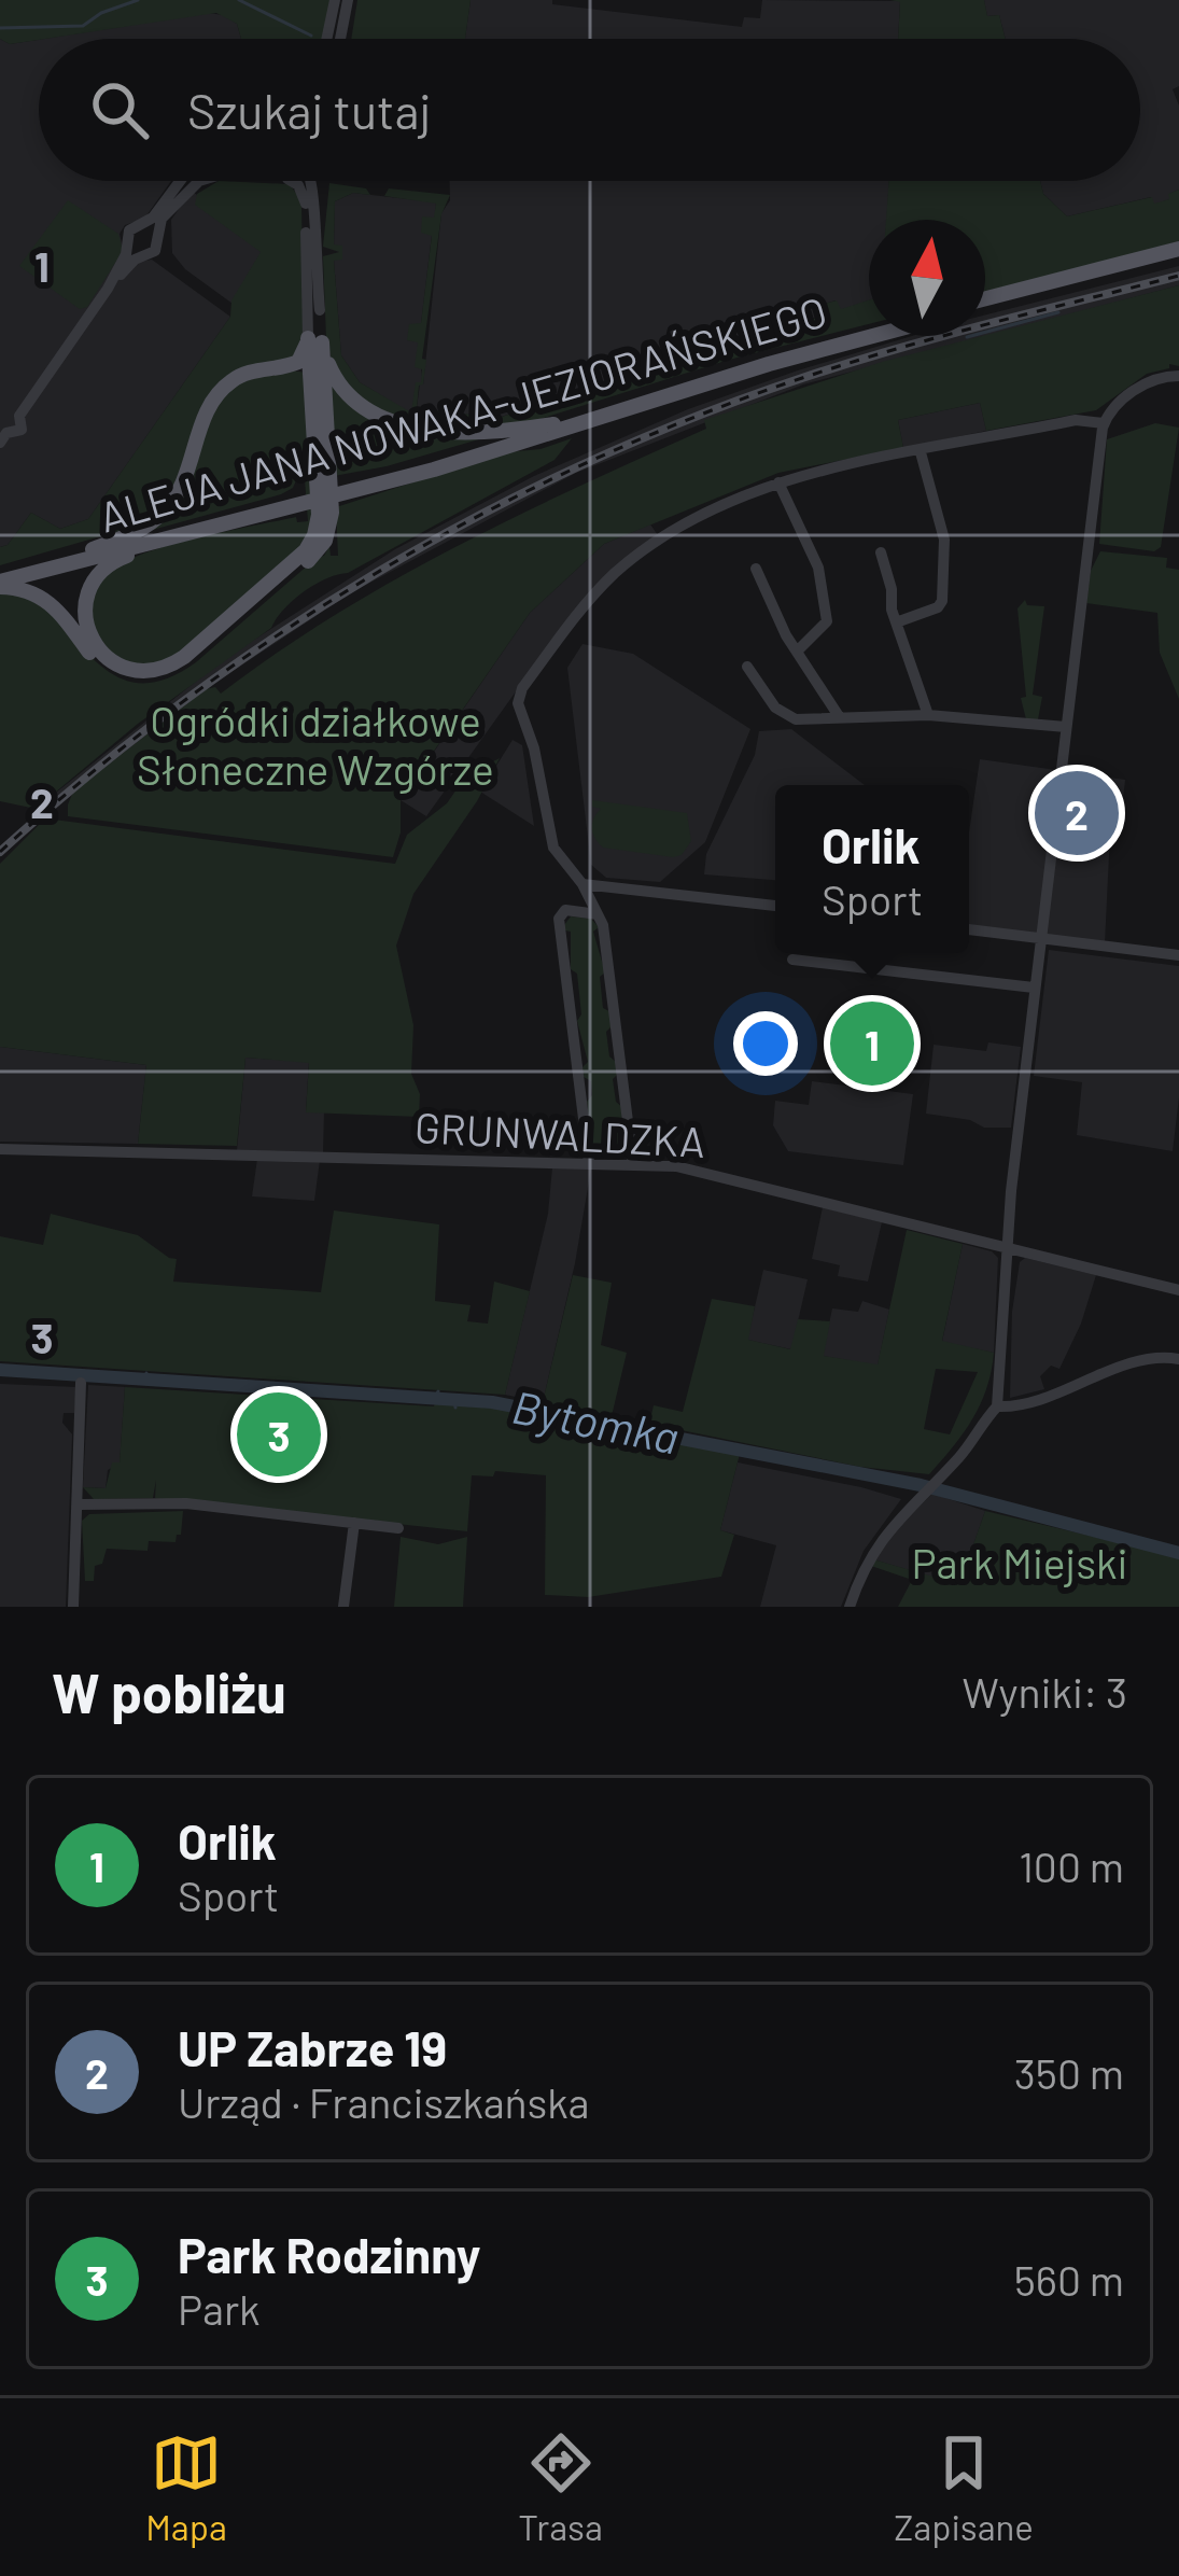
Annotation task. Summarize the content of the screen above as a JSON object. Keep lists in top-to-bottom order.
{
  "streets": {
    "main road": ["ALEJA JANA NOWAKA-JEZIORAŃSKIEGO"],
    "street": ["GRUNWALDZKA"]
  },
  "water": ["Bytomka"],
  "parks": ["Ogródki działkowe Słoneczne Wzgórze", "Park Miejski"],
  "north": "top",
  "page": {
    "search": "Szukaj tutaj",
    "pins": ["2", "1", "3"],
    "popup": ["Orlik", "Sport"],
    "heading": ["W pobliżu", "Wyniki: 3"],
    "list": [
      {
        "mark": "1",
        "name": "Orlik",
        "note": "Sport",
        "value": "100 m"
      },
      {
        "mark": "2",
        "name": "UP Zabrze 19",
        "note": "Urząd · Franciszkańska",
        "value": "350 m"
      },
      {
        "mark": "3",
        "name": "Park Rodzinny",
        "note": "Park",
        "value": "560 m"
      }
    ],
    "nav": ["Mapa", "Trasa", "Zapisane"]
  },
  "grid": {
    "rows": ["1", "2", "3"]
  }
}
